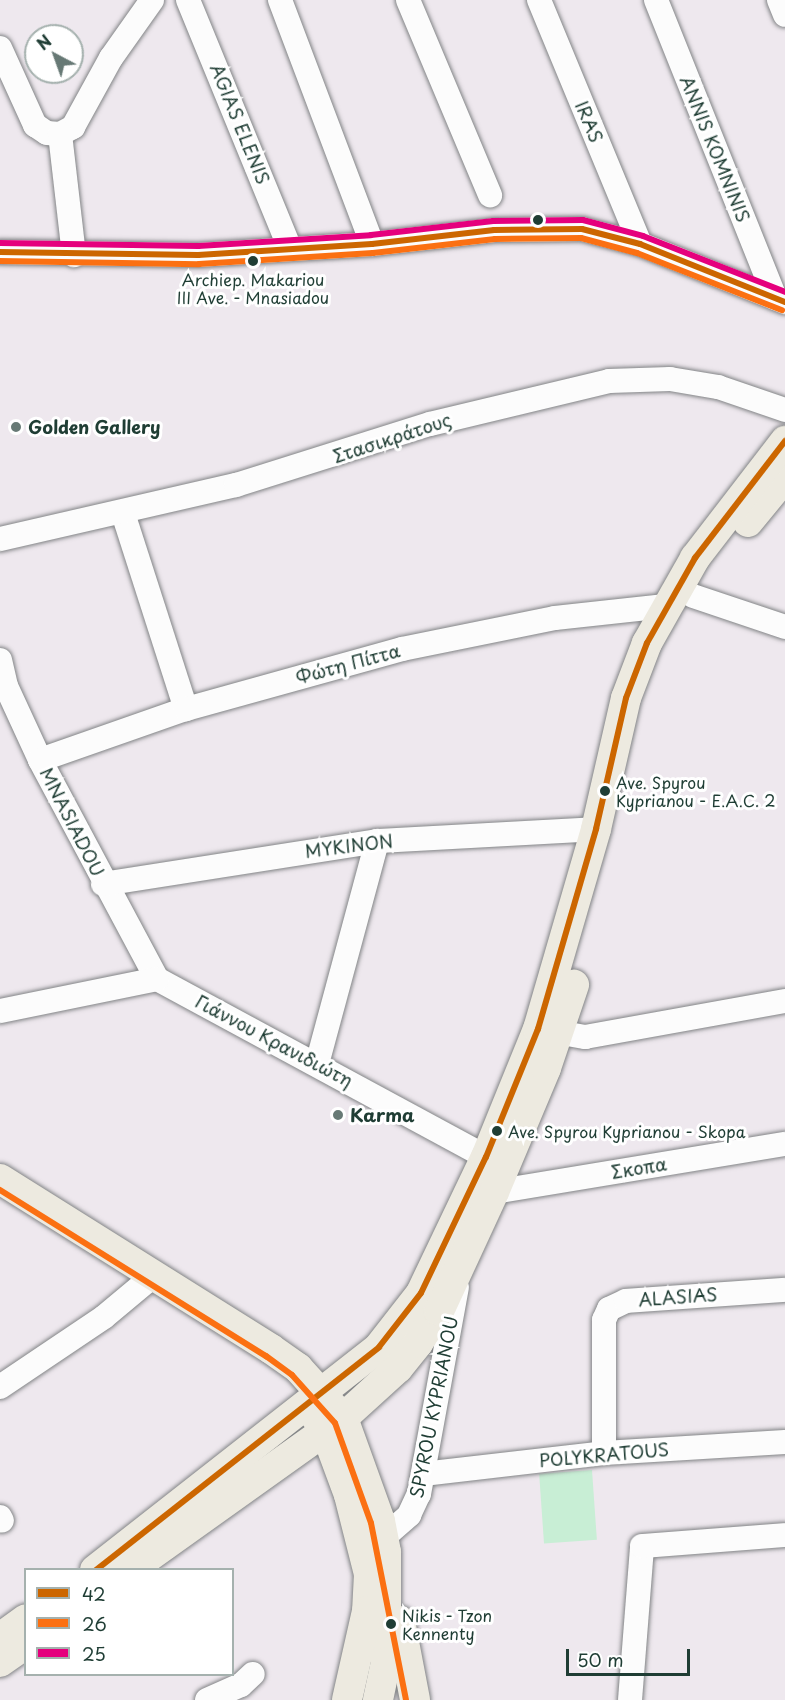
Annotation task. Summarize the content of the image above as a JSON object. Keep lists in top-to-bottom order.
{
  "streets": {
    "street": [
      "IRAS",
      "AGIAS ELENIS",
      "ANNIS KOMNINIS",
      "Στασικράτους",
      "Φώτη Πίττα",
      "MNASIADOU",
      "MYKINON",
      "Γιάννου Κρανιδιώτη",
      "Σκοπα",
      "ALASIAS",
      "SPYROU KYPRIANOU",
      "POLYKRATOUS"
    ]
  },
  "crossings": [
    ["Φώτη Πίττα", "MNASIADOU"],
    ["MNASIADOU", "MYKINON"],
    ["MNASIADOU", "Γιάννου Κρανιδιώτη"],
    ["ALASIAS", "POLYKRATOUS"],
    ["SPYROU KYPRIANOU", "POLYKRATOUS"]
  ],
  "places": [
    "Archiep. Makariou III Ave. - Mnasiadou",
    "Golden Gallery",
    "Ave. Spyrou Kyprianou - E.A.C. 2",
    "Karma",
    "Ave. Spyrou Kyprianou - Skopa",
    "Nikis - Tzon Kennenty"
  ],
  "lines": ["transit line 25", "transit line 42", "transit line 26"],
  "legend": ["42", "26", "25"],
  "scale_bar": "50 m",
  "north": "top left"
}
